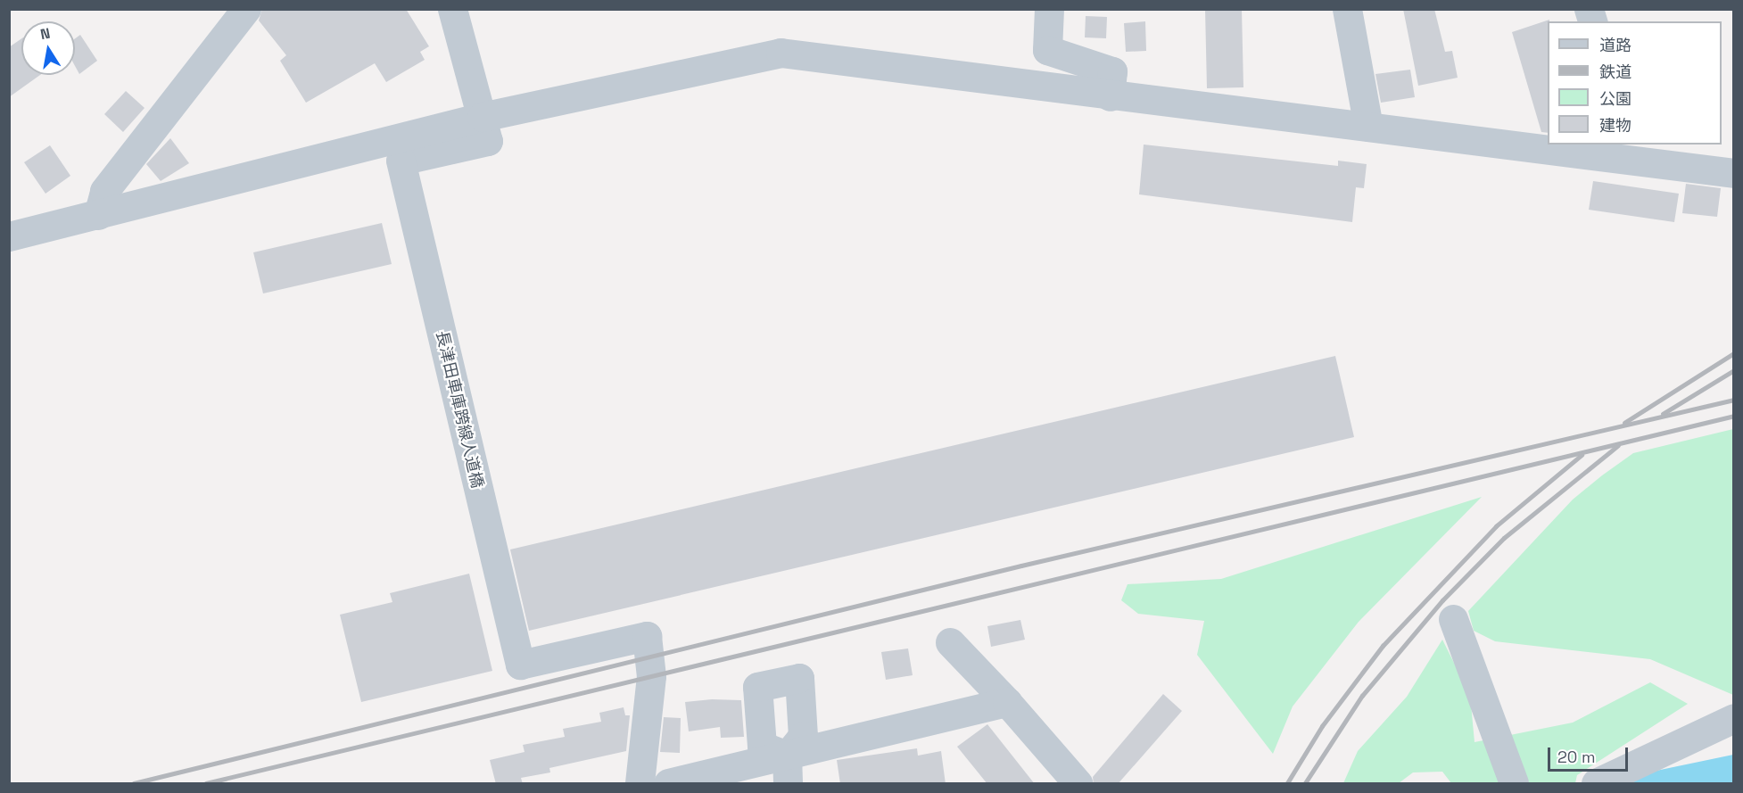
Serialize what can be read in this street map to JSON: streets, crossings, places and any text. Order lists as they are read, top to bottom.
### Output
{
  "streets": {
    "street": ["長津田車庫跨線人道橋"]
  },
  "legend": [
    "道路",
    "鉄道",
    "公園",
    "建物"
  ],
  "scale_bar": "20 m",
  "north": "top"
}
